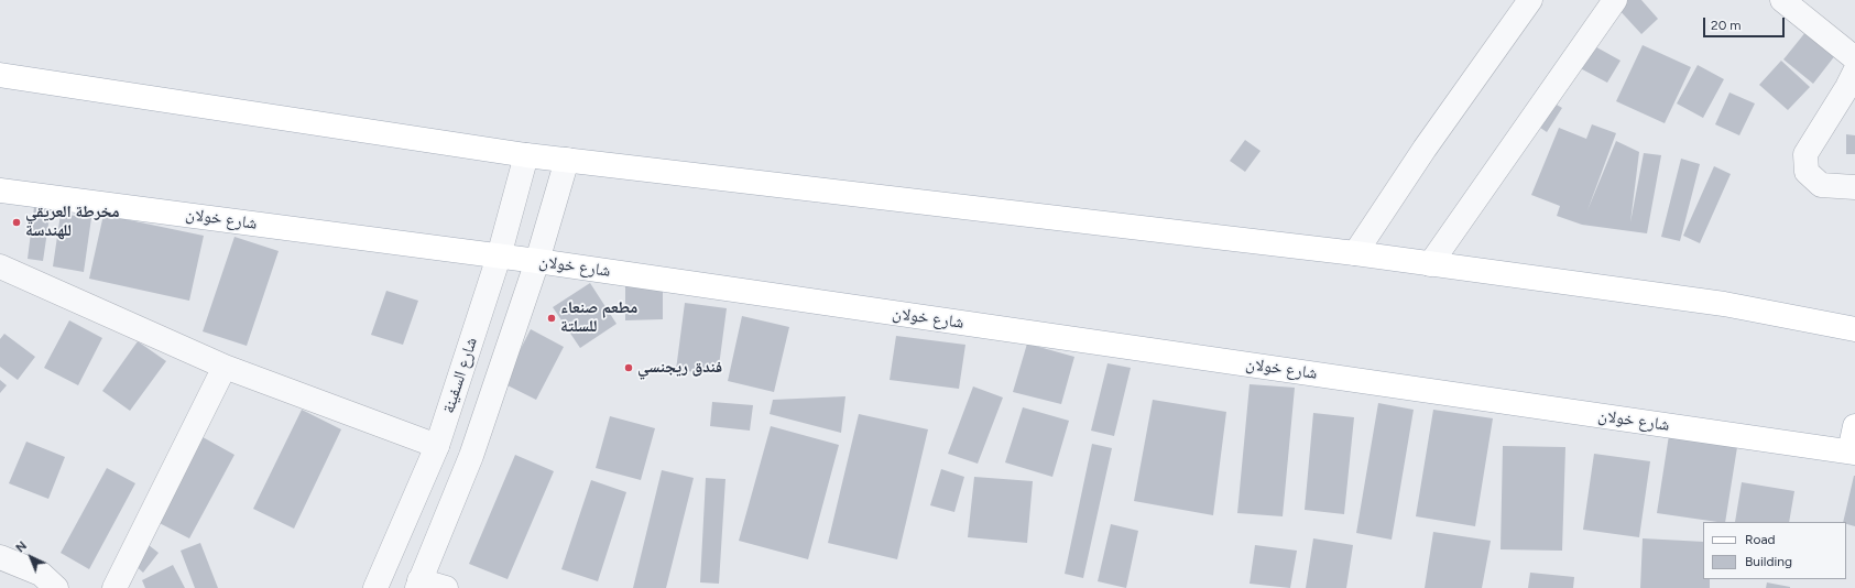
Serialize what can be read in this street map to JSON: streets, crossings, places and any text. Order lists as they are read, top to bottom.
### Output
{
  "streets": {
    "main road": ["شارع خولان"],
    "street": ["شارع السفينة"]
  },
  "crossings": [
    ["شارع خولان", "شارع السفينة"]
  ],
  "places": ["مخرطة العريقي للهندسة", "مطعم صنعاء للسلتة", "فندق ريجنسي"],
  "legend": ["Road", "Building"],
  "scale_bar": "20 m",
  "north": "top left"
}
